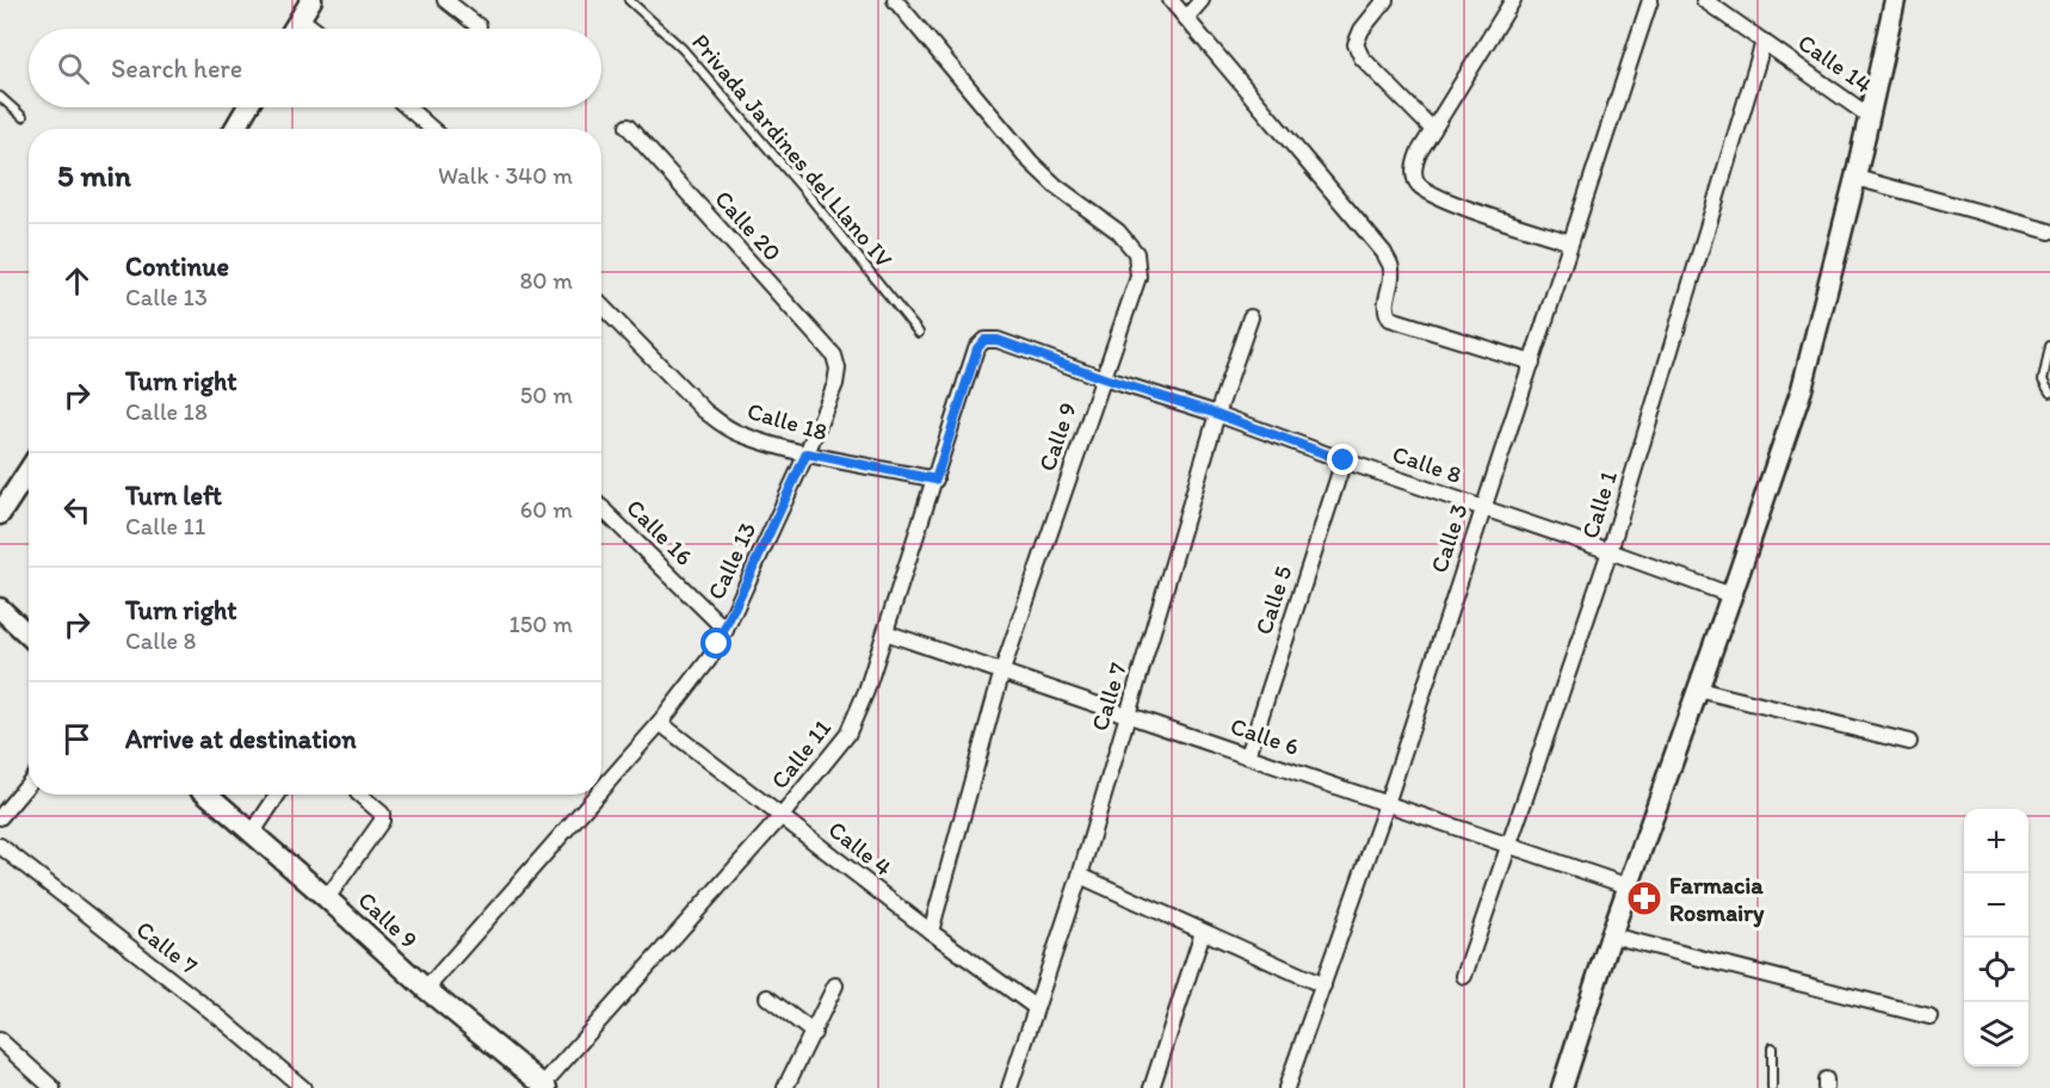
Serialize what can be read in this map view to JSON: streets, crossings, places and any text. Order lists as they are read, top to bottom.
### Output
{
  "streets": {
    "main road": ["Calle 9"],
    "street": [
      "Calle 14",
      "Calle 20",
      "Calle 18",
      "Calle 8",
      "Calle 1",
      "Calle 16",
      "Calle 3",
      "Calle 13",
      "Calle 5",
      "Calle 7",
      "Calle 6",
      "Calle 11",
      "Calle 4"
    ],
    "lane": ["Privada Jardines del Llano IV"]
  },
  "crossings": [
    ["Calle 14", "Calle 1"],
    ["Calle 20", "Calle 13"],
    ["Calle 18", "Calle 13"],
    ["Calle 18", "Calle 11"],
    ["Calle 9", "Calle 8"],
    ["Calle 9", "Calle 13"],
    ["Calle 9", "Calle 6"],
    ["Calle 9", "Calle 11"],
    ["Calle 9", "Calle 4"],
    ["Calle 8", "Calle 1"],
    ["Calle 8", "Calle 3"],
    ["Calle 8", "Calle 5"],
    ["Calle 8", "Calle 7"],
    ["Calle 8", "Calle 11"],
    ["Calle 1", "Calle 6"],
    ["Calle 16", "Calle 13"],
    ["Calle 3", "Calle 6"],
    ["Calle 13", "Calle 4"],
    ["Calle 5", "Calle 6"],
    ["Calle 7", "Calle 6"],
    ["Calle 7", "Calle 4"],
    ["Calle 6", "Calle 11"],
    ["Calle 11", "Calle 4"]
  ],
  "places": {
    "pharmacy": ["Farmacia Rosmairy"]
  },
  "page": {
    "search": "Search here",
    "heading": ["5 min", "Walk · 340 m"],
    "list": [
      ["Continue", "Calle 13", "80 m"],
      ["Turn right", "Calle 18", "50 m"],
      ["Turn left", "Calle 11", "60 m"],
      ["Turn right", "Calle 8", "150 m"],
      "Arrive at destination"
    ],
    "map_buttons": ["+", "−"]
  }
}
